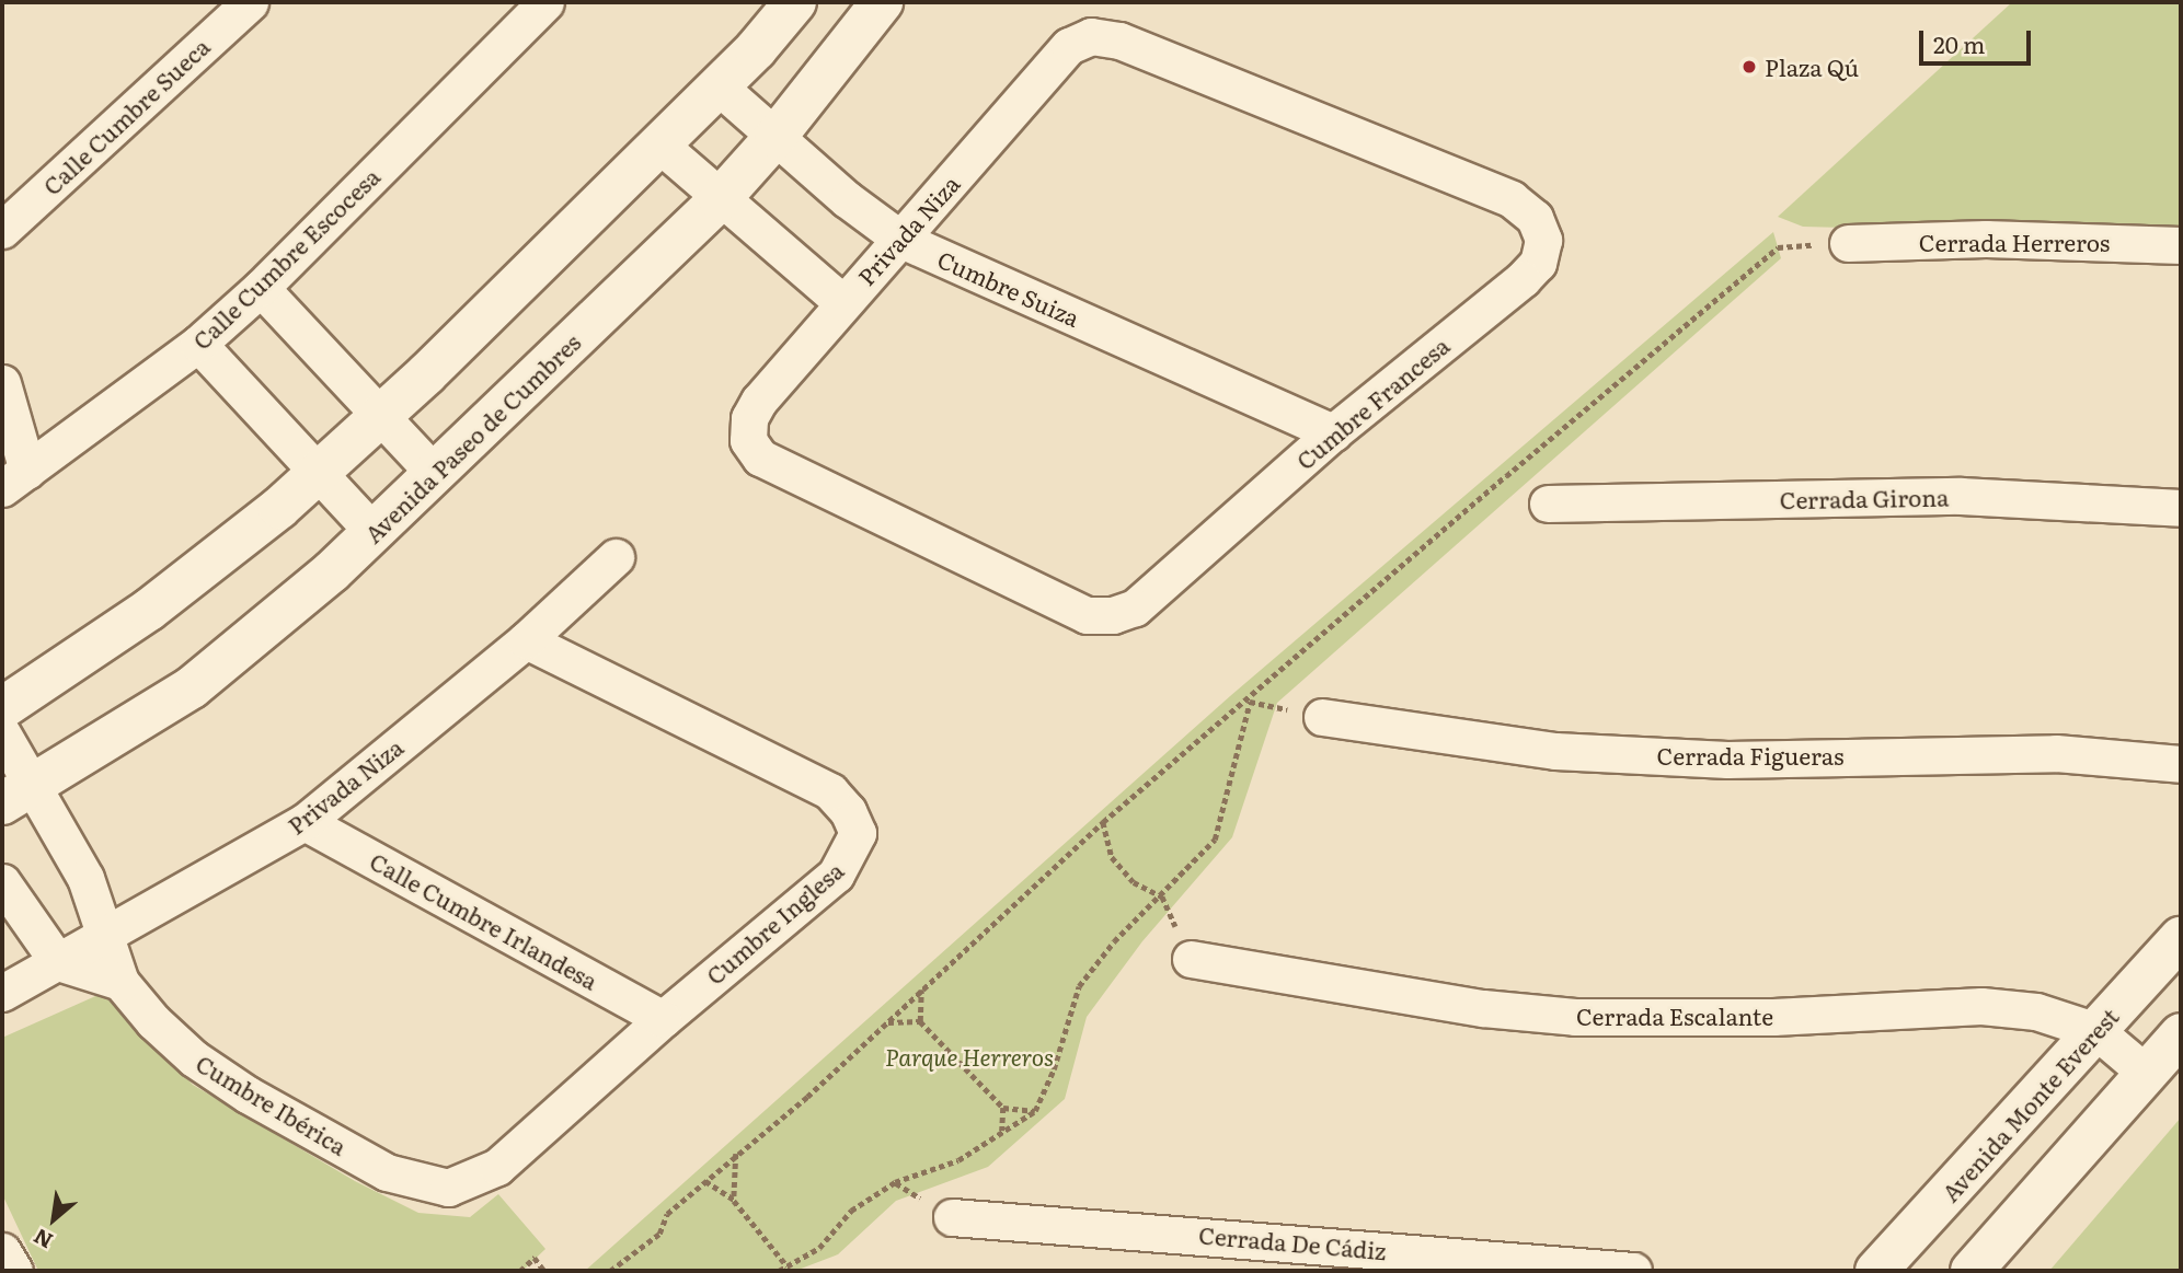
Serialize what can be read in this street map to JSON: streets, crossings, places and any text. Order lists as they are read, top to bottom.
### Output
{
  "streets": {
    "street": [
      "Calle Cumbre Sueca",
      "Privada Niza",
      "Cerrada Herreros",
      "Calle Cumbre Escocesa",
      "Cumbre Suiza",
      "Cumbre Francesa",
      "Avenida Paseo de Cumbres",
      "Cerrada Girona",
      "Cerrada Figueras",
      "Calle Cumbre Irlandesa",
      "Cumbre Inglesa",
      "Cerrada Escalante",
      "Cumbre Ibérica",
      "Avenida Monte Everest",
      "Cerrada De Cádiz"
    ]
  },
  "crossings": [
    ["Privada Niza", "Cumbre Suiza"],
    ["Privada Niza", "Cumbre Francesa"],
    ["Privada Niza", "Calle Cumbre Irlandesa"],
    ["Privada Niza", "Cumbre Inglesa"],
    ["Privada Niza", "Cumbre Ibérica"],
    ["Cumbre Suiza", "Cumbre Francesa"],
    ["Cumbre Suiza", "Avenida Paseo de Cumbres"],
    ["Calle Cumbre Irlandesa", "Cumbre Inglesa"],
    ["Cumbre Inglesa", "Cumbre Ibérica"],
    ["Cerrada Escalante", "Avenida Monte Everest"]
  ],
  "parks": ["Parque Herreros"],
  "places": ["Plaza Qú"],
  "scale_bar": "20 m",
  "north": "bottom left"
}
